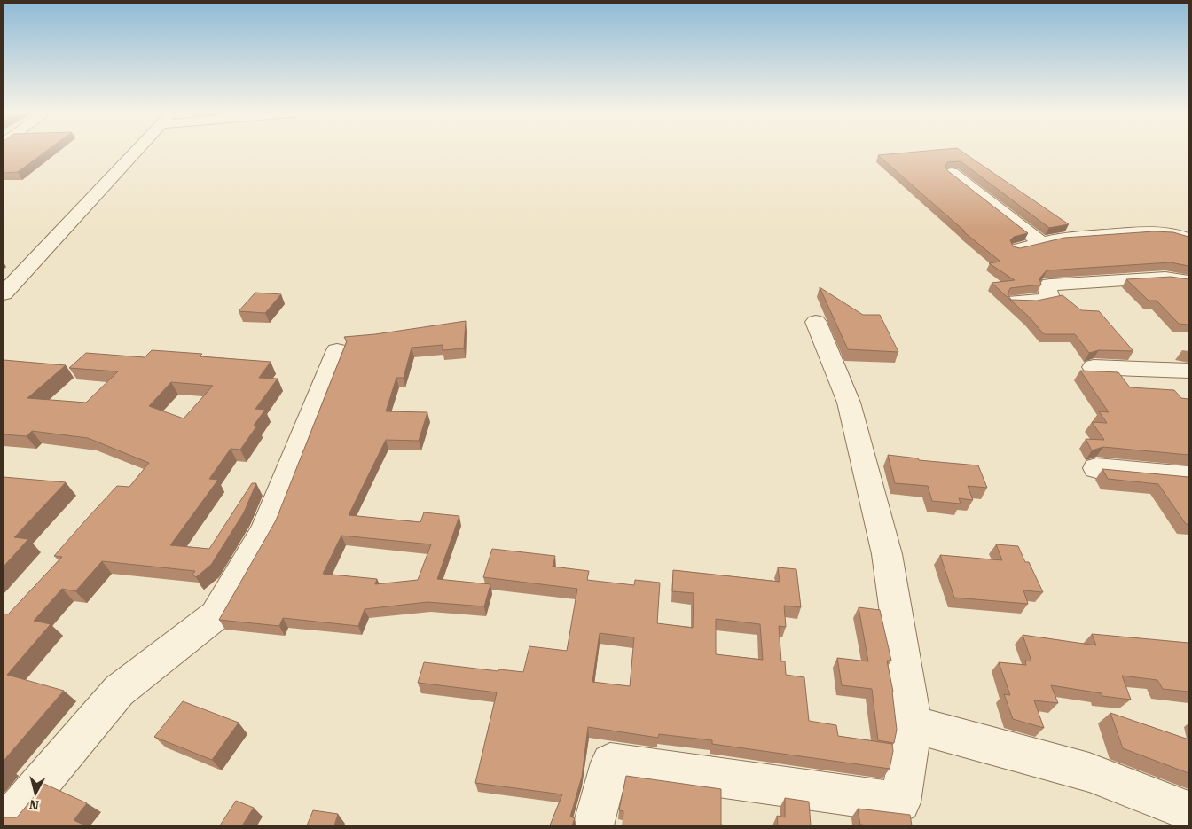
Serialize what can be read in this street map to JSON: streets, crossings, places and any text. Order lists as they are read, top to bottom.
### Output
{
  "north": "bottom"
}
